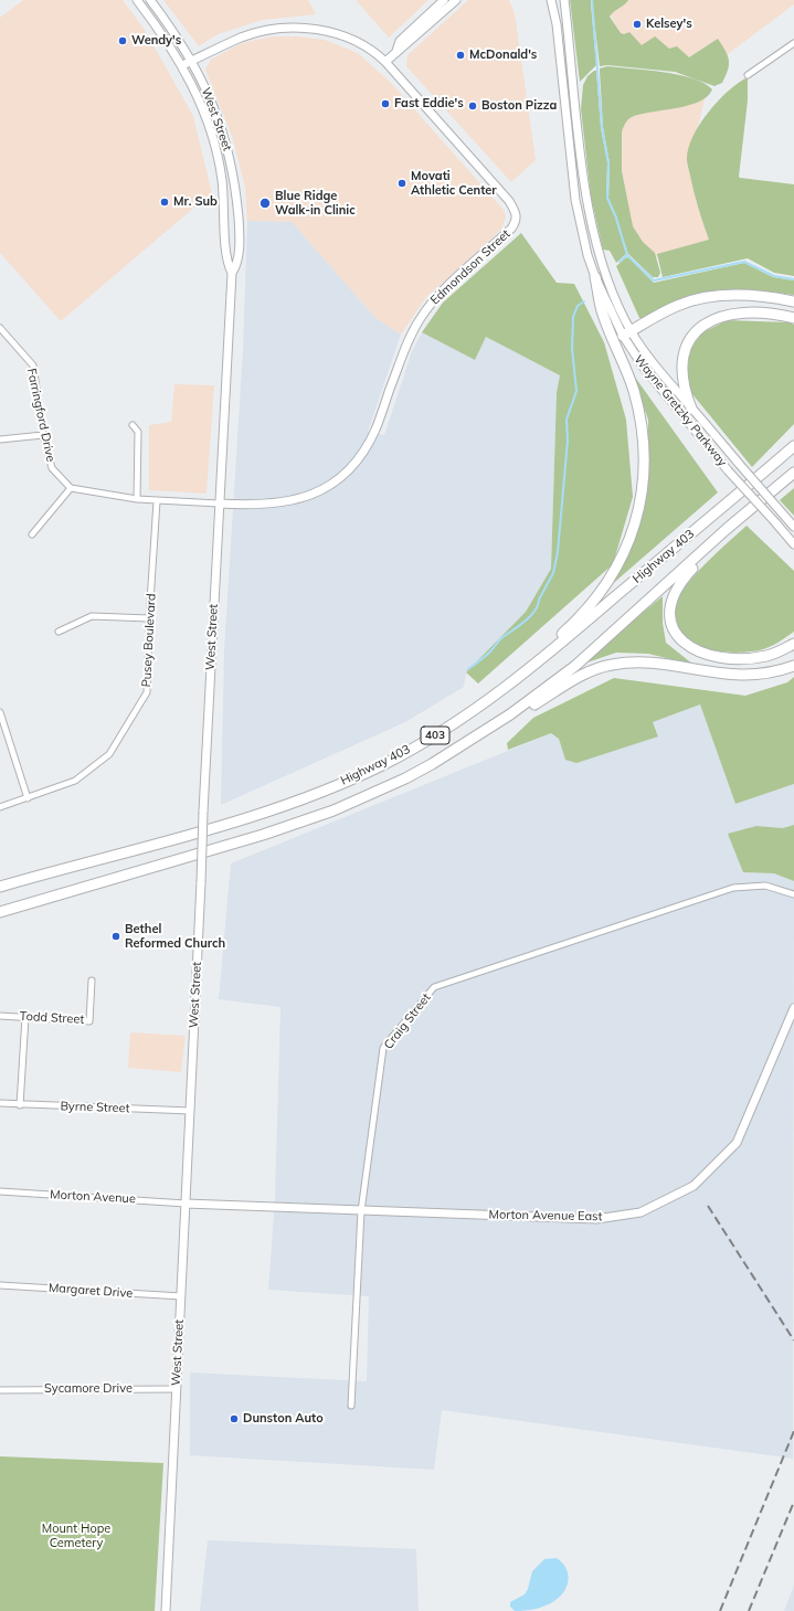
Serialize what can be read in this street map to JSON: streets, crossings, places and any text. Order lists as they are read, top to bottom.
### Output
{
  "streets": {
    "highway": ["Highway 403", "403"],
    "main road": [
      "West Street",
      "Edmondson Street",
      "Wayne Gretzky Parkway",
      "Morton Avenue East"
    ],
    "street": [
      "Farringford Drive",
      "Pusey Boulevard",
      "Todd Street",
      "Craig Street",
      "Byrne Street",
      "Morton Avenue",
      "Margaret Drive",
      "Sycamore Drive"
    ]
  },
  "crossings": [
    ["West Street", "Edmondson Street"],
    ["West Street", "Byrne Street"],
    ["West Street", "Morton Avenue"],
    ["West Street", "Morton Avenue East"],
    ["West Street", "Margaret Drive"],
    ["West Street", "Sycamore Drive"],
    ["Craig Street", "Morton Avenue East"],
    ["Morton Avenue", "Morton Avenue East"]
  ],
  "parks": ["Mount Hope Cemetery"],
  "places": [
    "Kelsey's",
    "Wendy's",
    "McDonald's",
    "Fast Eddie's",
    "Boston Pizza",
    "Movati Athletic Center",
    "Mr. Sub",
    "Blue Ridge Walk-in Clinic",
    "Bethel Reformed Church",
    "Dunston Auto"
  ]
}
